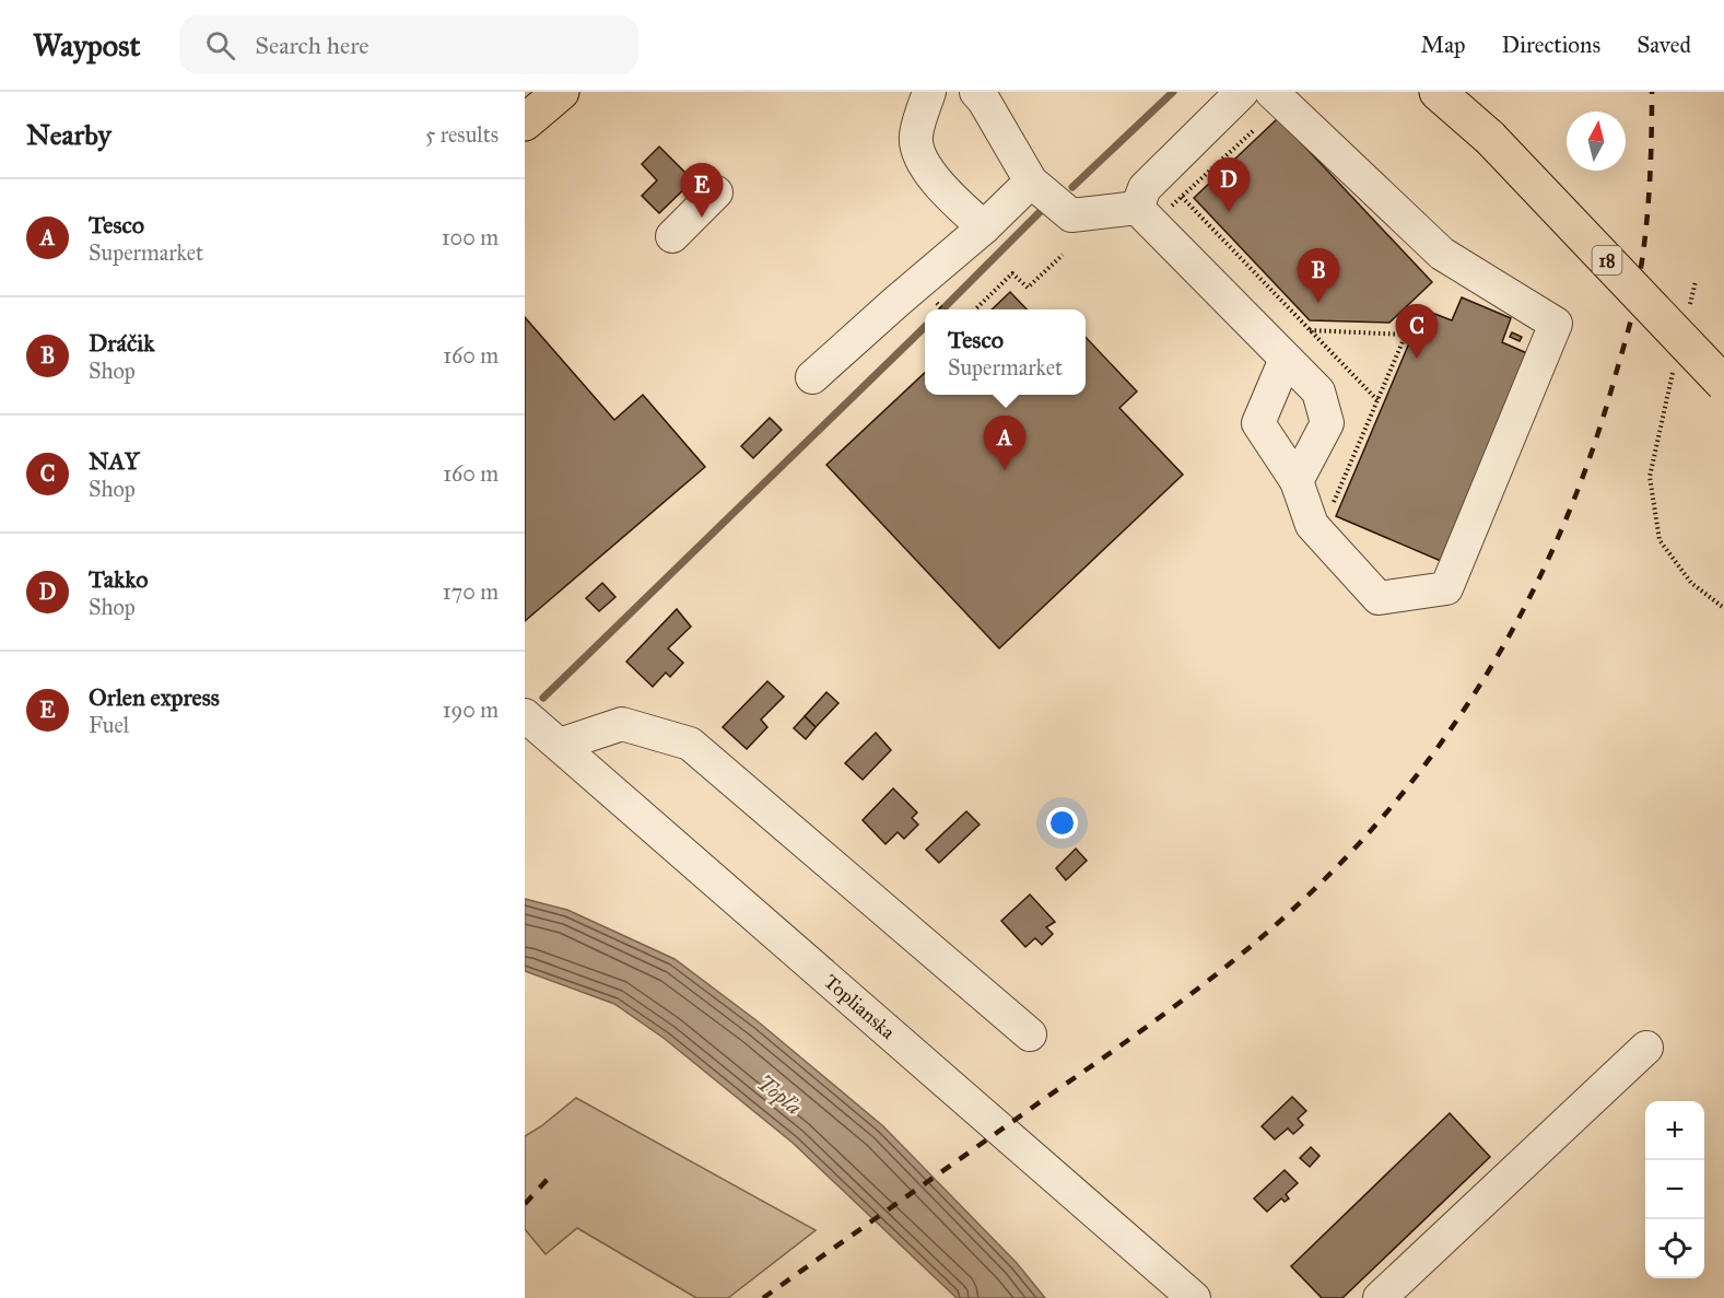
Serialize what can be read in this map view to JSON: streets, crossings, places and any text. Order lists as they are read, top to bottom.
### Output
{
  "streets": {
    "main road": ["18"],
    "street": ["Toplianska"]
  },
  "water": ["Topľa"],
  "north": "top",
  "page": {
    "header": "Waypost",
    "search": "Search here",
    "nav": ["Map", "Directions", "Saved"],
    "heading": ["Nearby", "5 results"],
    "pins": [
      "D",
      "E",
      "B",
      "C",
      "A"
    ],
    "list": [
      {
        "mark": "A",
        "name": "Tesco",
        "note": "Supermarket",
        "value": "100 m"
      },
      {
        "mark": "B",
        "name": "Dráčik",
        "note": "Shop",
        "value": "160 m"
      },
      {
        "mark": "C",
        "name": "NAY",
        "note": "Shop",
        "value": "160 m"
      },
      {
        "mark": "D",
        "name": "Takko",
        "note": "Shop",
        "value": "170 m"
      },
      {
        "mark": "E",
        "name": "Orlen express",
        "note": "Fuel",
        "value": "190 m"
      }
    ],
    "popup": ["Tesco", "Supermarket"],
    "map_buttons": ["+", "−"]
  }
}
